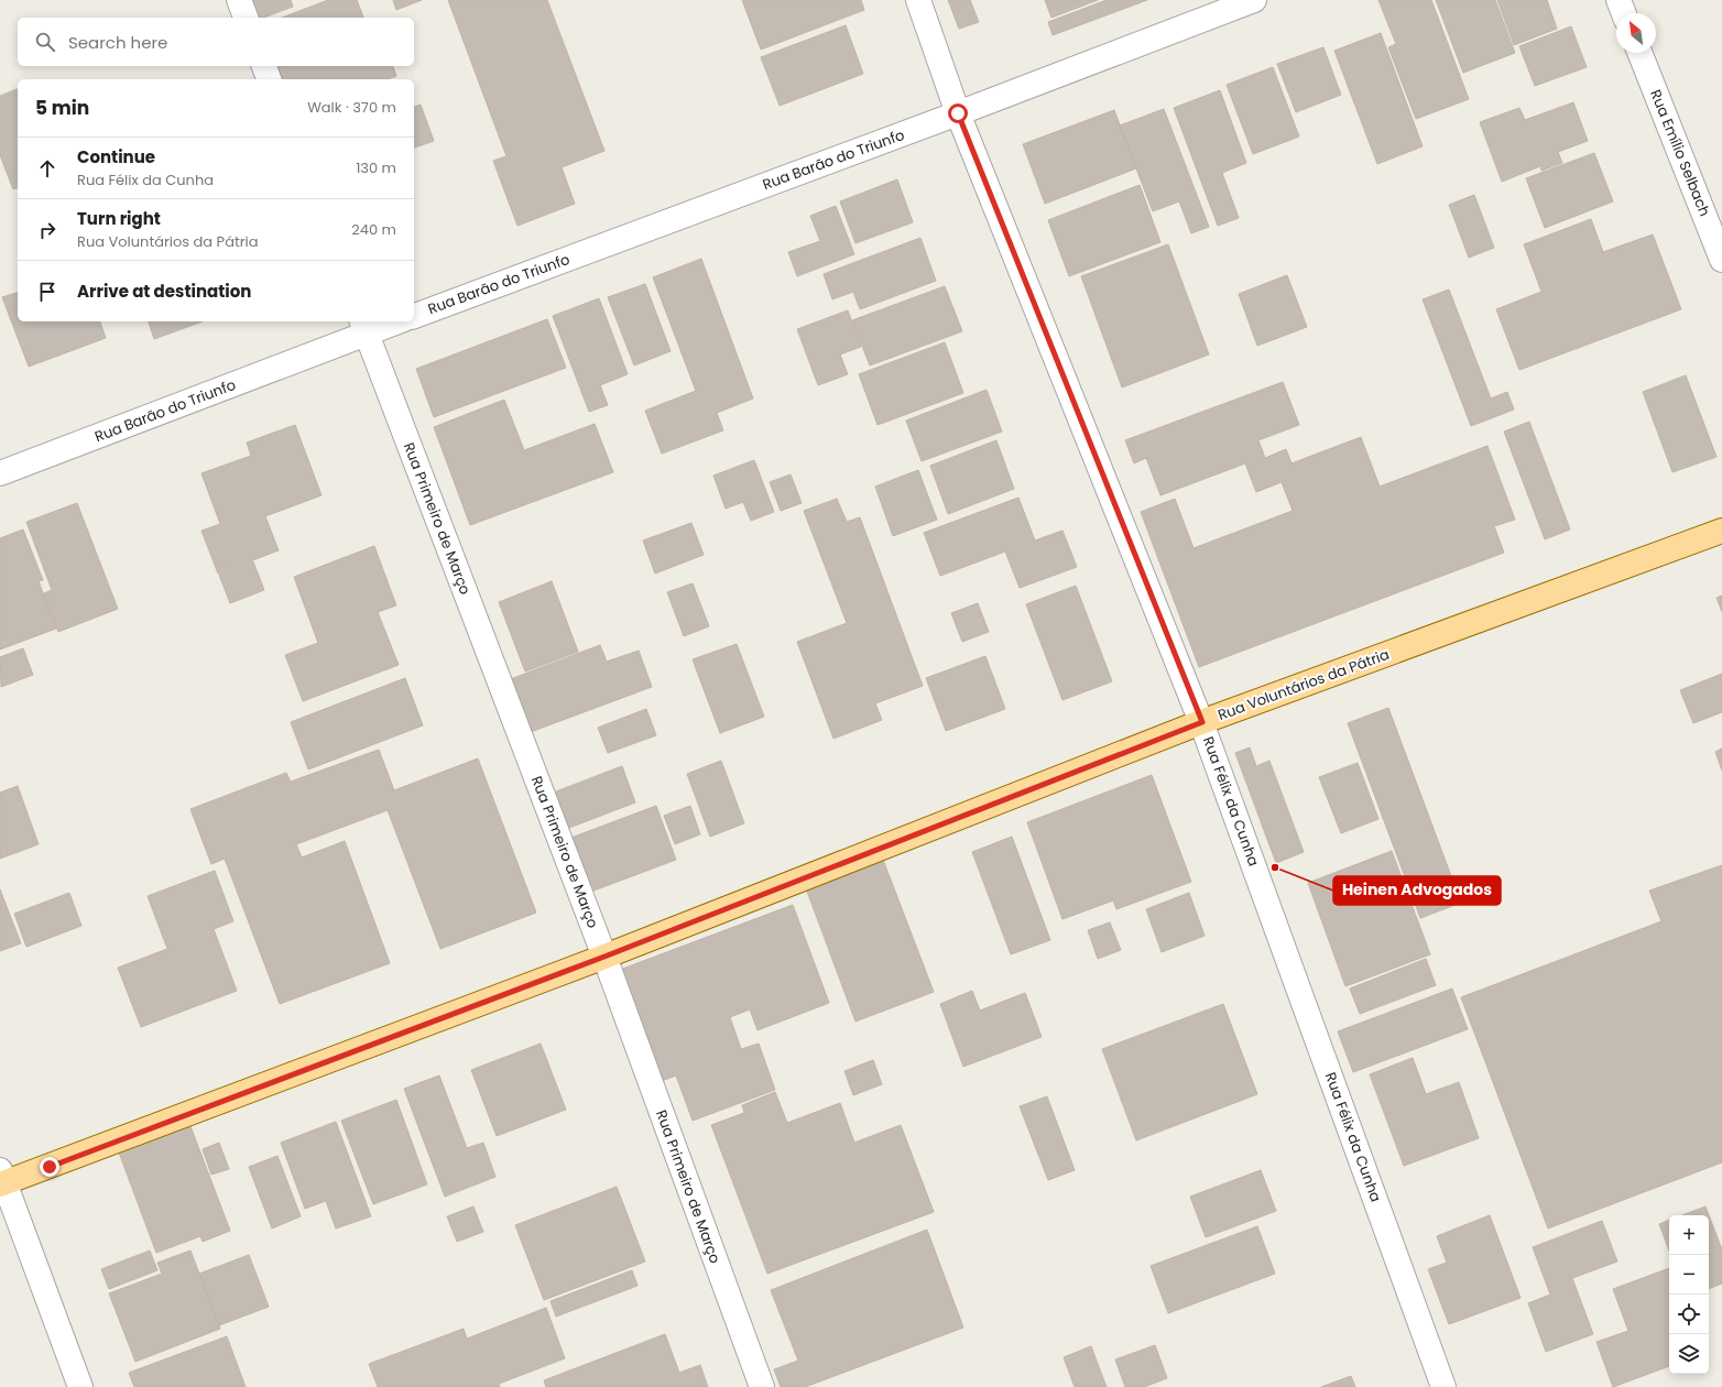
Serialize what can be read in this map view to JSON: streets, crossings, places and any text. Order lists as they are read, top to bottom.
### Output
{
  "streets": {
    "main road": ["Rua Voluntários da Pátria"],
    "street": [
      "Rua Emílio Selbach",
      "Rua Barão do Triunfo",
      "Rua Primeiro de Março",
      "Rua Félix da Cunha"
    ]
  },
  "crossings": [
    ["Rua Barão do Triunfo", "Rua Primeiro de Março"],
    ["Rua Barão do Triunfo", "Rua Félix da Cunha"],
    ["Rua Primeiro de Março", "Rua Voluntários da Pátria"],
    ["Rua Voluntários da Pátria", "Rua Félix da Cunha"]
  ],
  "places": ["Heinen Advogados"],
  "north": "top left",
  "page": {
    "search": "Search here",
    "heading": ["5 min", "Walk · 370 m"],
    "list": [
      ["Continue", "Rua Félix da Cunha", "130 m"],
      ["Turn right", "Rua Voluntários da Pátria", "240 m"],
      "Arrive at destination"
    ],
    "map_buttons": ["+", "−"]
  }
}
